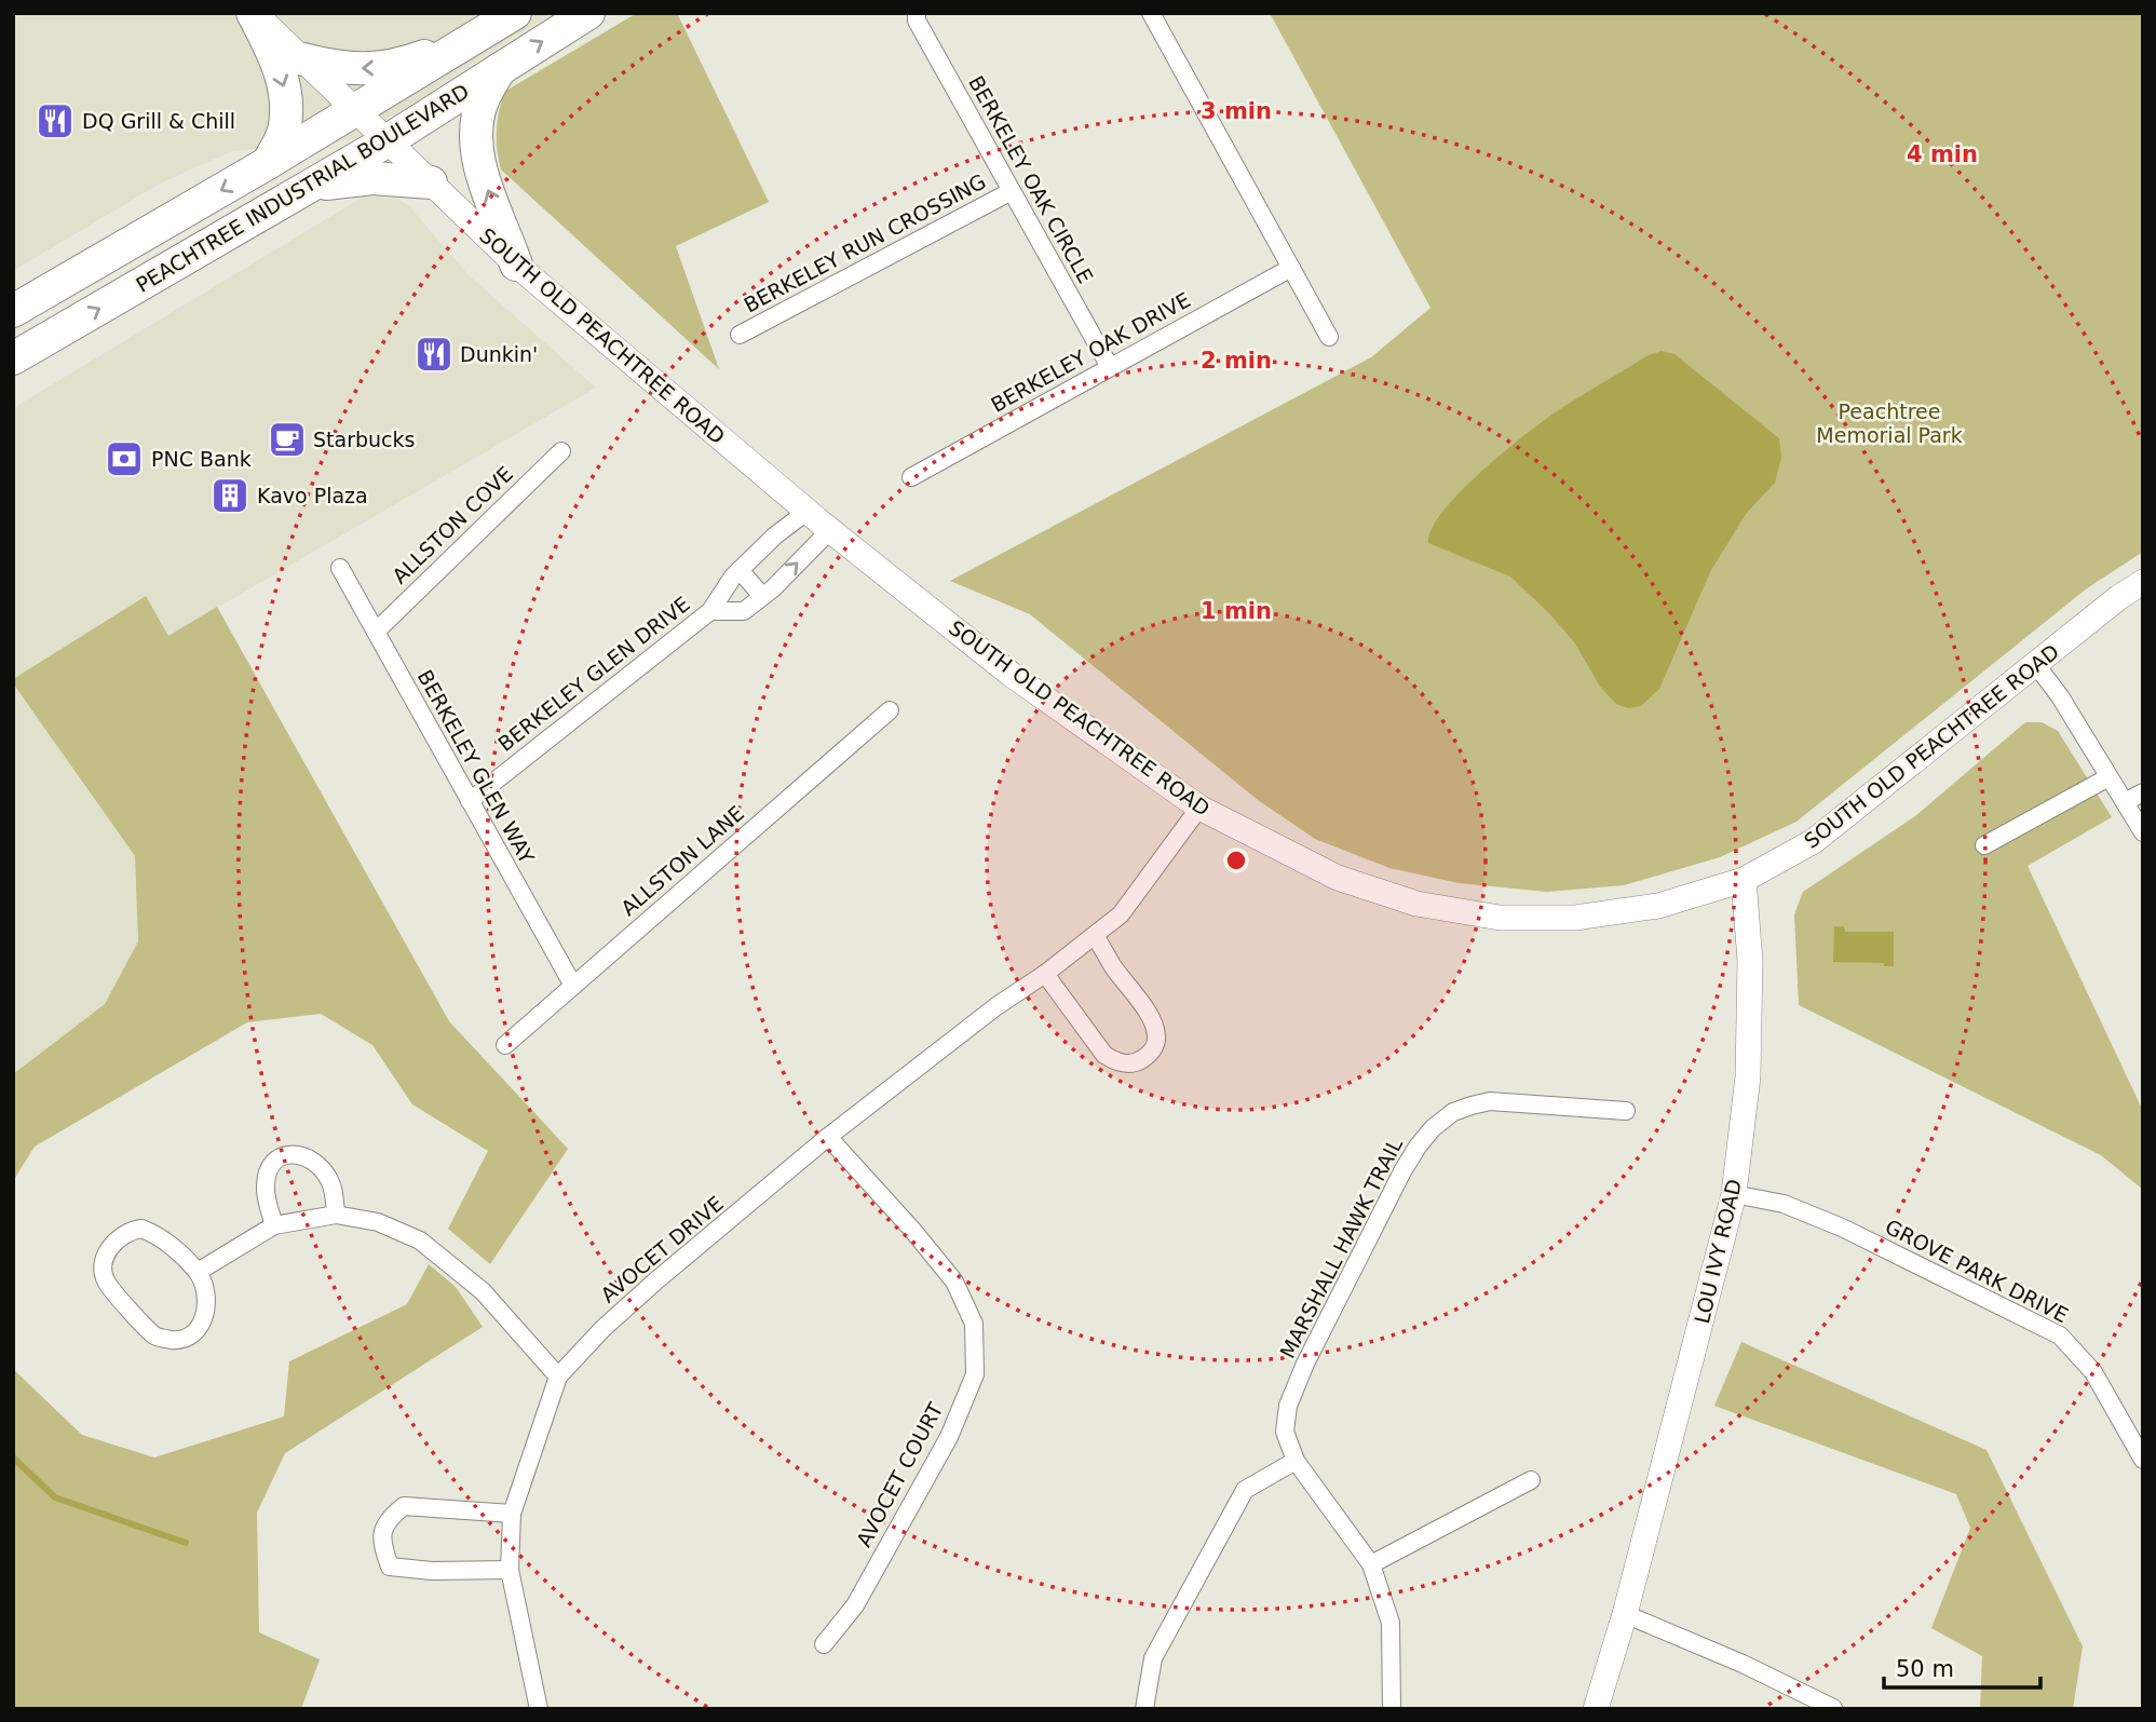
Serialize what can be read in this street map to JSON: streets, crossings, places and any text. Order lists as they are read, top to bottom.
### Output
{
  "streets": {
    "highway": ["PEACHTREE INDUSTRIAL BOULEVARD"],
    "street": [
      "BERKELEY OAK CIRCLE",
      "BERKELEY RUN CROSSING",
      "SOUTH OLD PEACHTREE ROAD",
      "BERKELEY OAK DRIVE",
      "ALLSTON COVE",
      "BERKELEY GLEN DRIVE",
      "BERKELEY GLEN WAY",
      "ALLSTON LANE",
      "MARSHALL HAWK TRAIL",
      "AVOCET DRIVE",
      "LOU IVY ROAD",
      "GROVE PARK DRIVE",
      "AVOCET COURT"
    ]
  },
  "crossings": [
    ["BERKELEY OAK CIRCLE", "BERKELEY RUN CROSSING"],
    ["BERKELEY OAK CIRCLE", "BERKELEY OAK DRIVE"],
    ["PEACHTREE INDUSTRIAL BOULEVARD", "SOUTH OLD PEACHTREE ROAD"],
    ["SOUTH OLD PEACHTREE ROAD", "BERKELEY GLEN DRIVE"],
    ["SOUTH OLD PEACHTREE ROAD", "AVOCET DRIVE"],
    ["SOUTH OLD PEACHTREE ROAD", "LOU IVY ROAD"],
    ["ALLSTON COVE", "BERKELEY GLEN WAY"],
    ["BERKELEY GLEN DRIVE", "BERKELEY GLEN WAY"],
    ["BERKELEY GLEN WAY", "ALLSTON LANE"],
    ["AVOCET DRIVE", "AVOCET COURT"],
    ["LOU IVY ROAD", "GROVE PARK DRIVE"]
  ],
  "parks": ["Peachtree Memorial Park"],
  "places": {
    "restaurant": ["DQ Grill & Chill", "Dunkin'"],
    "cafe": ["Starbucks"],
    "bank": ["PNC Bank"],
    "building": ["Kavo Plaza"]
  },
  "scale_bar": "50 m",
  "rings": [
    "3 min",
    "4 min",
    "2 min",
    "1 min"
  ]
}
